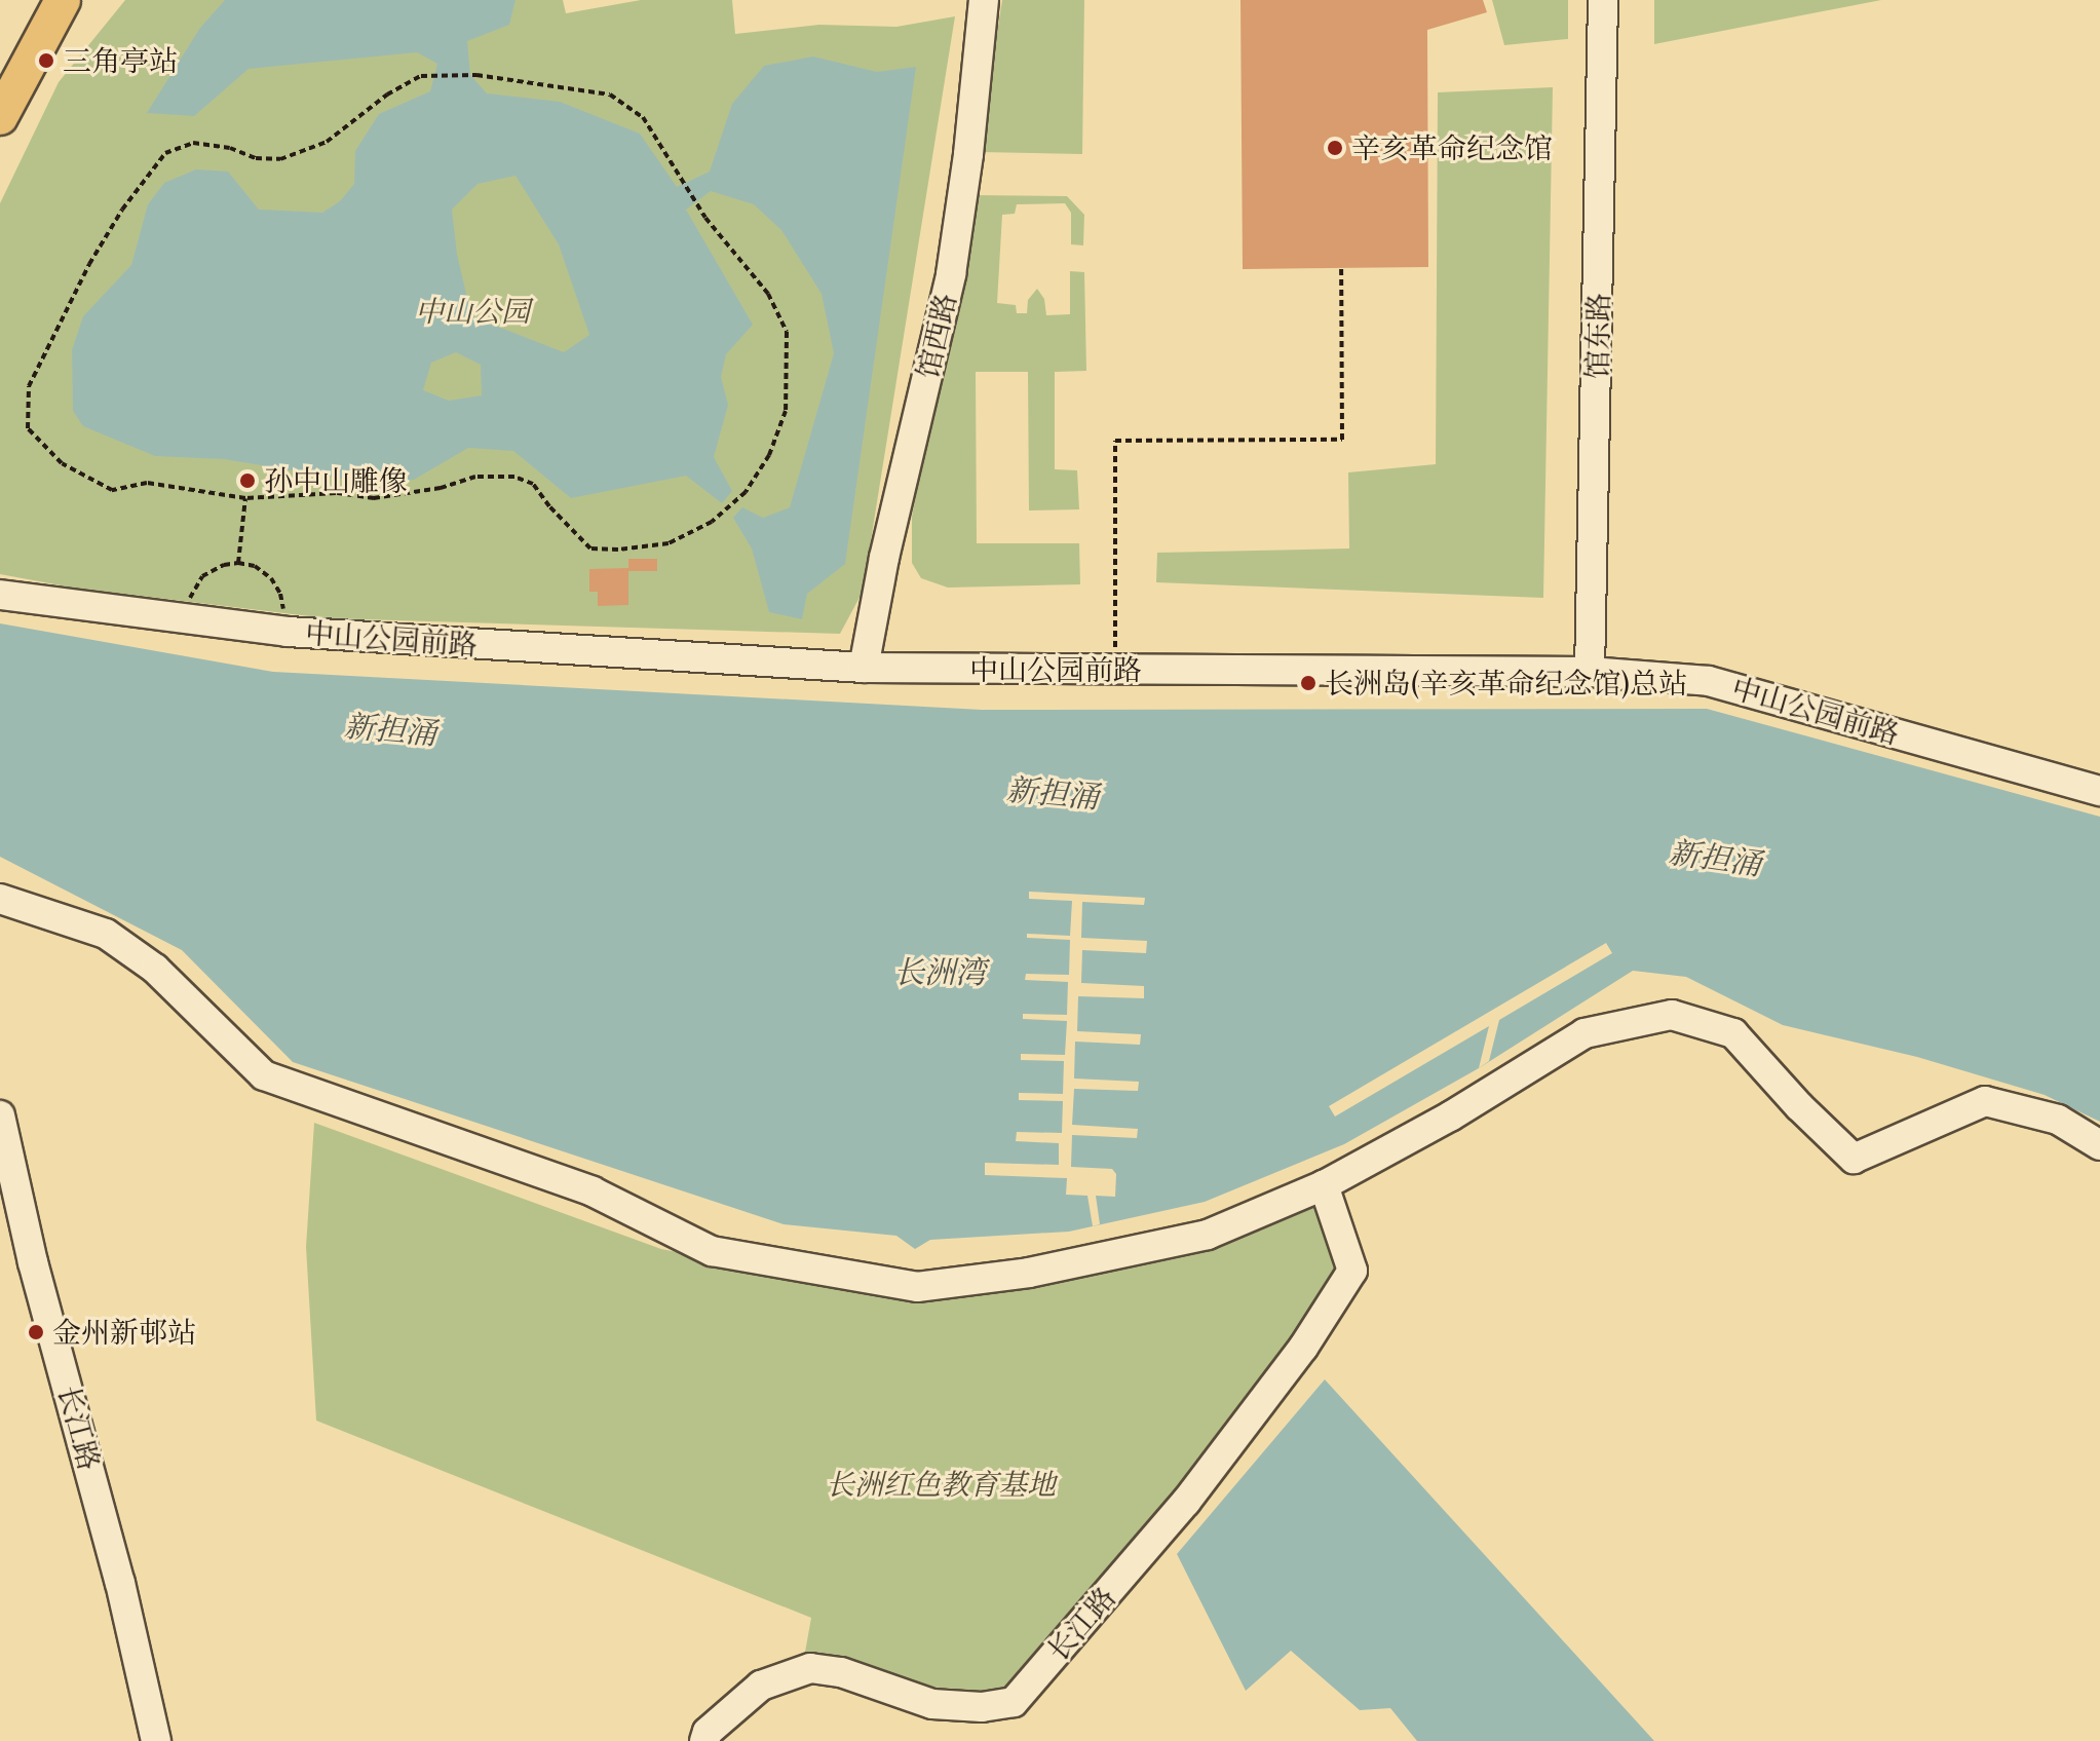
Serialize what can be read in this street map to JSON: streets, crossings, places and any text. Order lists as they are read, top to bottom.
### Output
{
  "streets": {
    "street": [
      "馆西路",
      "馆东路",
      "中山公园前路",
      "长江路"
    ]
  },
  "crossings": [
    ["馆西路", "中山公园前路"],
    ["馆东路", "中山公园前路"]
  ],
  "water": ["新担涌", "长洲湾"],
  "parks": ["中山公园", "长洲红色教育基地"],
  "places": [
    "三角亭站",
    "辛亥革命纪念馆",
    "孙中山雕像",
    "长洲岛(辛亥革命纪念馆)总站",
    "金州新邨站"
  ]
}
